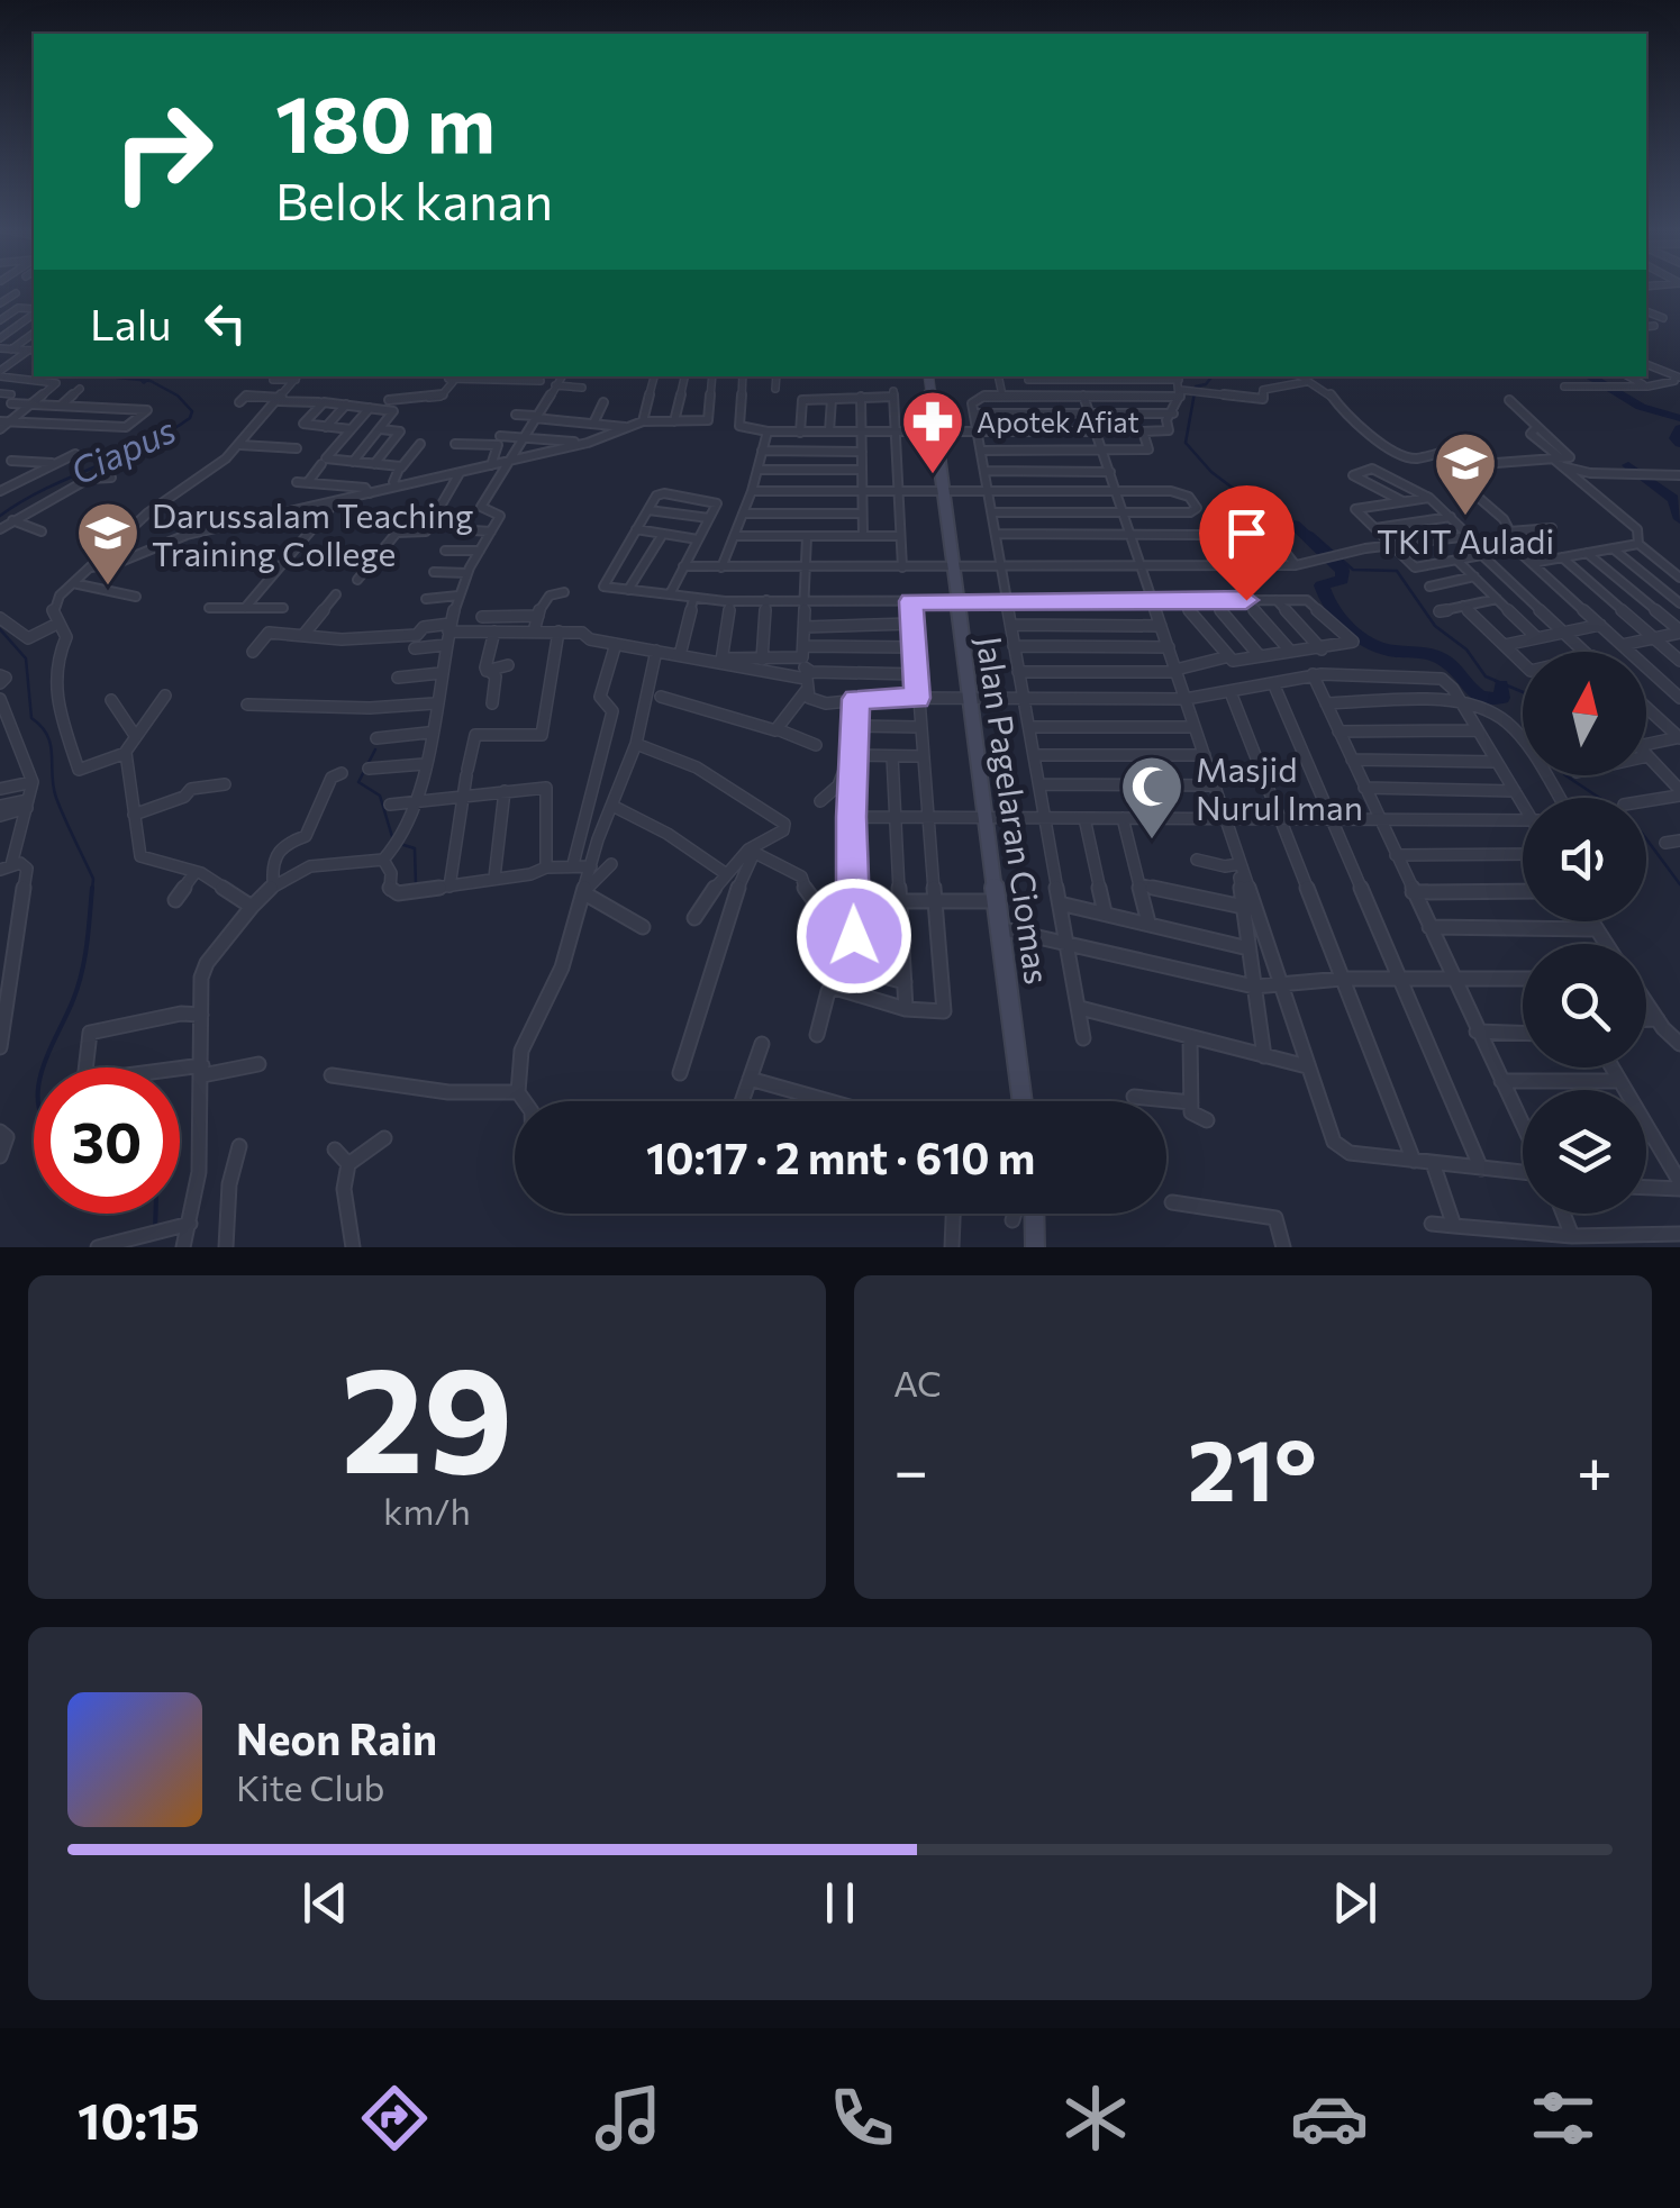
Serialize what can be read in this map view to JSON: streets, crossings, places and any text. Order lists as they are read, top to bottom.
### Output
{
  "streets": {
    "main road": ["Jalan Pagelaran Ciomas"]
  },
  "water": ["Ciapus"],
  "places": {
    "pharmacy": ["Apotek Afiat"],
    "school or university": ["TKIT Auladi", "Darussalam Teaching Training College"],
    "mosque": ["Masjid Nurul Iman"]
  },
  "north": "top",
  "page": {
    "turn": ["180 m", "Belok kanan"],
    "then": "Lalu",
    "limit": "30",
    "trip": "10:17 · 2 mnt · 610 m",
    "tile": [
      ["29", "km/h"],
      "AC"
    ],
    "heat": ["−", "21°", "+"],
    "song": ["Neon Rain", "Kite Club"],
    "tabs": "10:15"
  }
}
